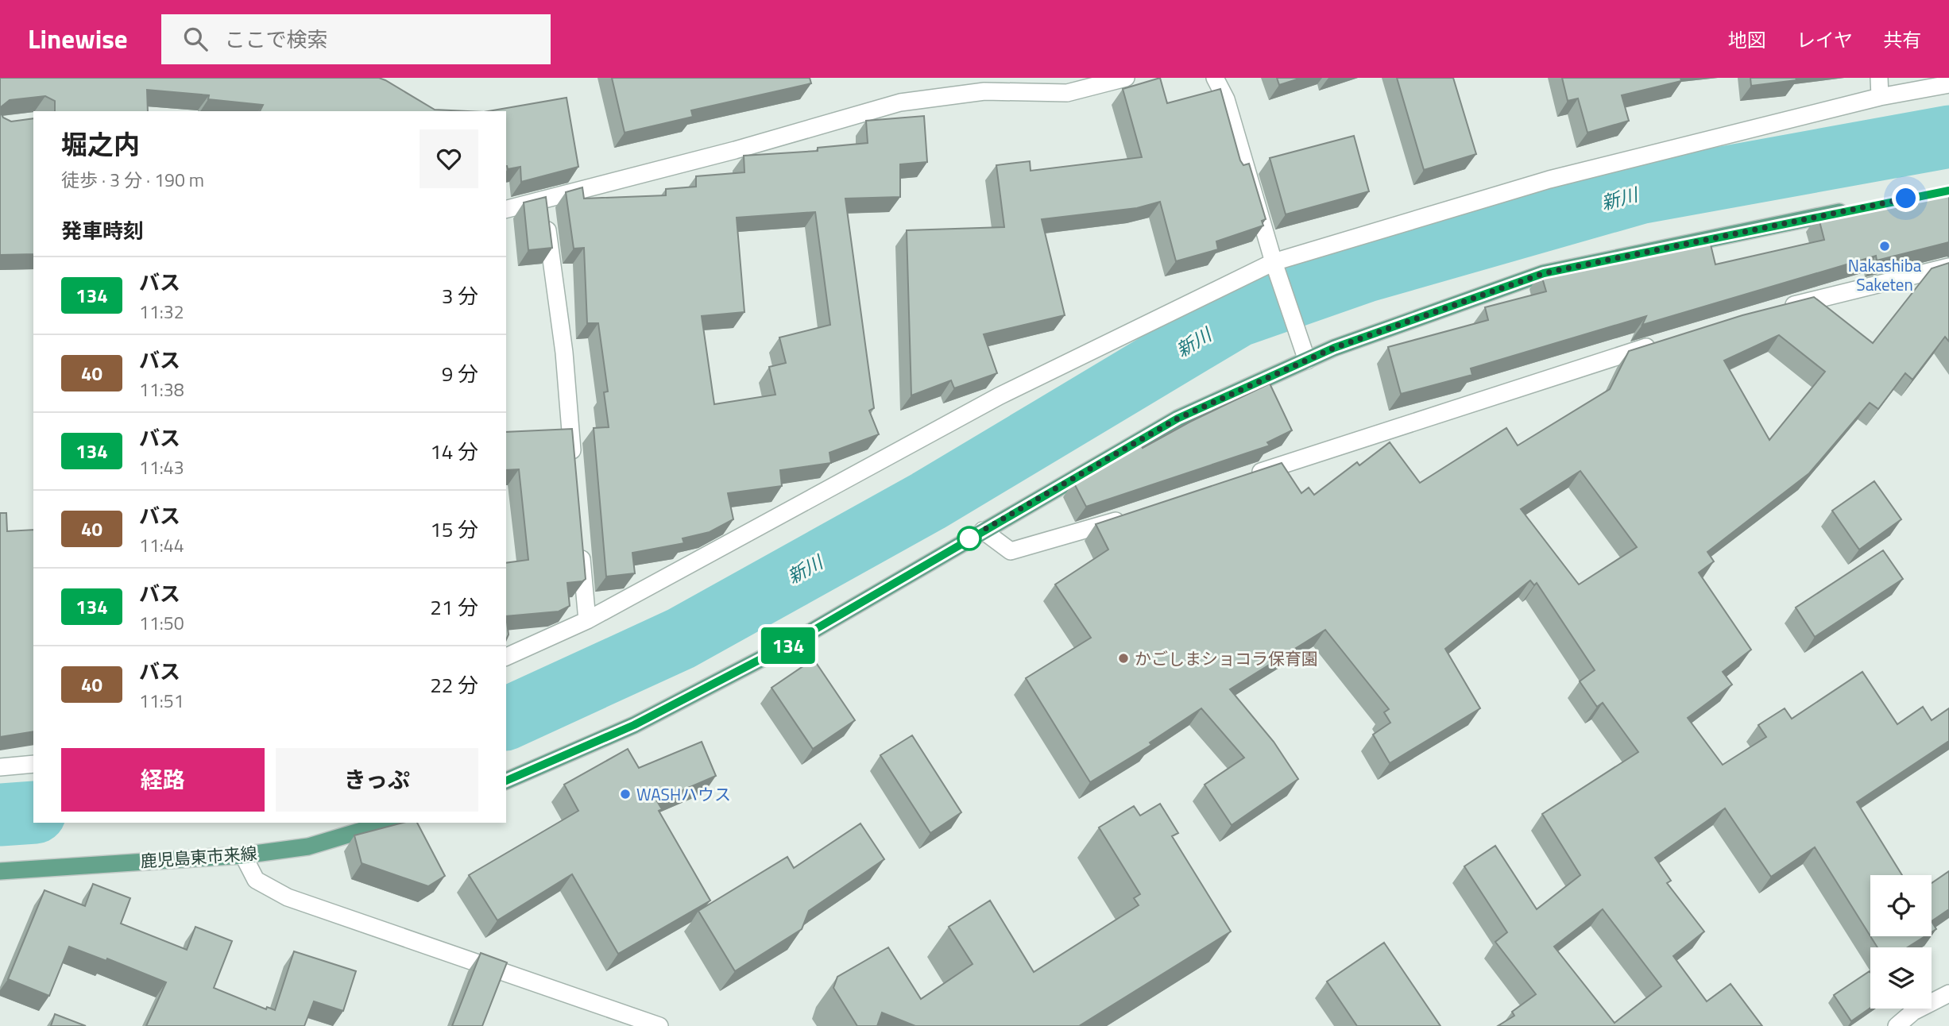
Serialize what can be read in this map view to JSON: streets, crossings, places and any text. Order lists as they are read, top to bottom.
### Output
{
  "streets": {
    "main road": ["鹿児島東市来線"]
  },
  "water": ["新川"],
  "places": ["Nakashiba Saketen", "かごしまショコラ保育園", "WASHハウス"],
  "lines": ["bus line 134"],
  "page": {
    "header": "Linewise",
    "search": "ここで検索",
    "nav": ["地図", "レイヤ", "共有"],
    "on_map": "134",
    "heading": [
      ["堀之内", "徒歩 · 3 分 · 190 m"],
      "発車時刻"
    ],
    "list": [
      {
        "mark": "134",
        "name": "バス",
        "note": "11:32",
        "value": "3 分"
      },
      {
        "mark": "40",
        "name": "バス",
        "note": "11:38",
        "value": "9 分"
      },
      {
        "mark": "134",
        "name": "バス",
        "note": "11:43",
        "value": "14 分"
      },
      {
        "mark": "40",
        "name": "バス",
        "note": "11:44",
        "value": "15 分"
      },
      {
        "mark": "134",
        "name": "バス",
        "note": "11:50",
        "value": "21 分"
      },
      {
        "mark": "40",
        "name": "バス",
        "note": "11:51",
        "value": "22 分"
      }
    ],
    "buttons": ["経路", "きっぷ"]
  }
}
